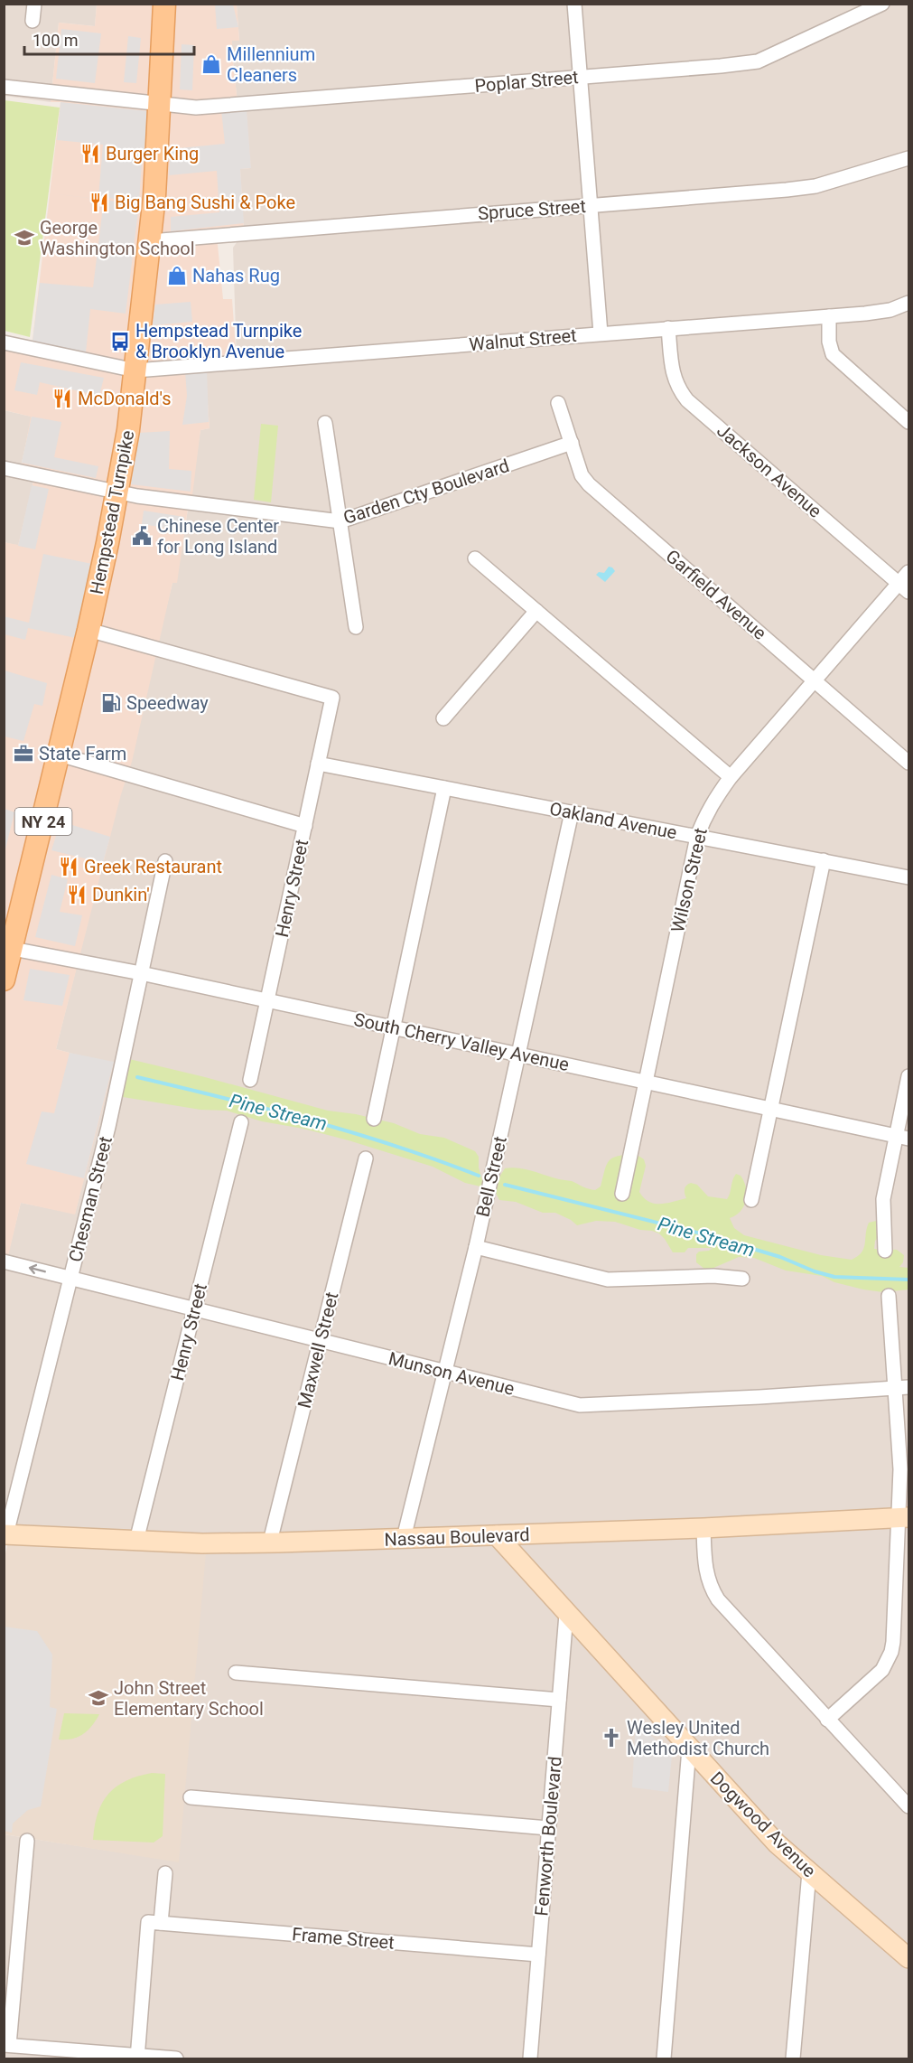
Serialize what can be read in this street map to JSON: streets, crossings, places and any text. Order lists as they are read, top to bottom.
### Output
{
  "streets": {
    "main road": [
      "Hempstead Turnpike",
      "NY 24",
      "Nassau Boulevard",
      "Dogwood Avenue"
    ],
    "street": [
      "Poplar Street",
      "Spruce Street",
      "Walnut Street",
      "Jackson Avenue",
      "Garden Cty Boulevard",
      "Garfield Avenue",
      "Oakland Avenue",
      "Wilson Street",
      "Henry Street",
      "South Cherry Valley Avenue",
      "Bell Street",
      "Chesman Street",
      "Maxwell Street",
      "Munson Avenue",
      "Fenworth Boulevard",
      "Frame Street"
    ]
  },
  "crossings": [
    ["Poplar Street", "Hempstead Turnpike"],
    ["Spruce Street", "Hempstead Turnpike"],
    ["Walnut Street", "Jackson Avenue"],
    ["Walnut Street", "Hempstead Turnpike"],
    ["Jackson Avenue", "Wilson Street"],
    ["Garden Cty Boulevard", "Hempstead Turnpike"],
    ["Garden Cty Boulevard", "Garfield Avenue"],
    ["Hempstead Turnpike", "Henry Street"],
    ["Hempstead Turnpike", "South Cherry Valley Avenue"],
    ["Garfield Avenue", "Wilson Street"],
    ["Oakland Avenue", "Wilson Street"],
    ["Oakland Avenue", "Henry Street"],
    ["Oakland Avenue", "Bell Street"],
    ["Wilson Street", "South Cherry Valley Avenue"],
    ["Henry Street", "South Cherry Valley Avenue"],
    ["Henry Street", "Munson Avenue"],
    ["Henry Street", "Nassau Boulevard"],
    ["South Cherry Valley Avenue", "Bell Street"],
    ["South Cherry Valley Avenue", "Chesman Street"],
    ["Bell Street", "Munson Avenue"],
    ["Bell Street", "Nassau Boulevard"],
    ["Chesman Street", "Munson Avenue"],
    ["Chesman Street", "Nassau Boulevard"],
    ["Maxwell Street", "Munson Avenue"],
    ["Maxwell Street", "Nassau Boulevard"],
    ["Nassau Boulevard", "Dogwood Avenue"],
    ["Dogwood Avenue", "Fenworth Boulevard"],
    ["Fenworth Boulevard", "Frame Street"]
  ],
  "water": ["Pine Stream"],
  "places": {
    "shop": ["Millennium Cleaners", "Nahas Rug"],
    "restaurant": [
      "Burger King",
      "Big Bang Sushi & Poke",
      "McDonald's",
      "Greek Restaurant",
      "Dunkin'"
    ],
    "school or university": ["George Washington School", "John Street Elementary School"],
    "bus stop": ["Hempstead Turnpike & Brooklyn Avenue"],
    "public building": ["Chinese Center for Long Island"],
    "fuel station": ["Speedway"],
    "office": ["State Farm"],
    "church": ["Wesley United Methodist Church"]
  },
  "scale_bar": "100 m"
}
